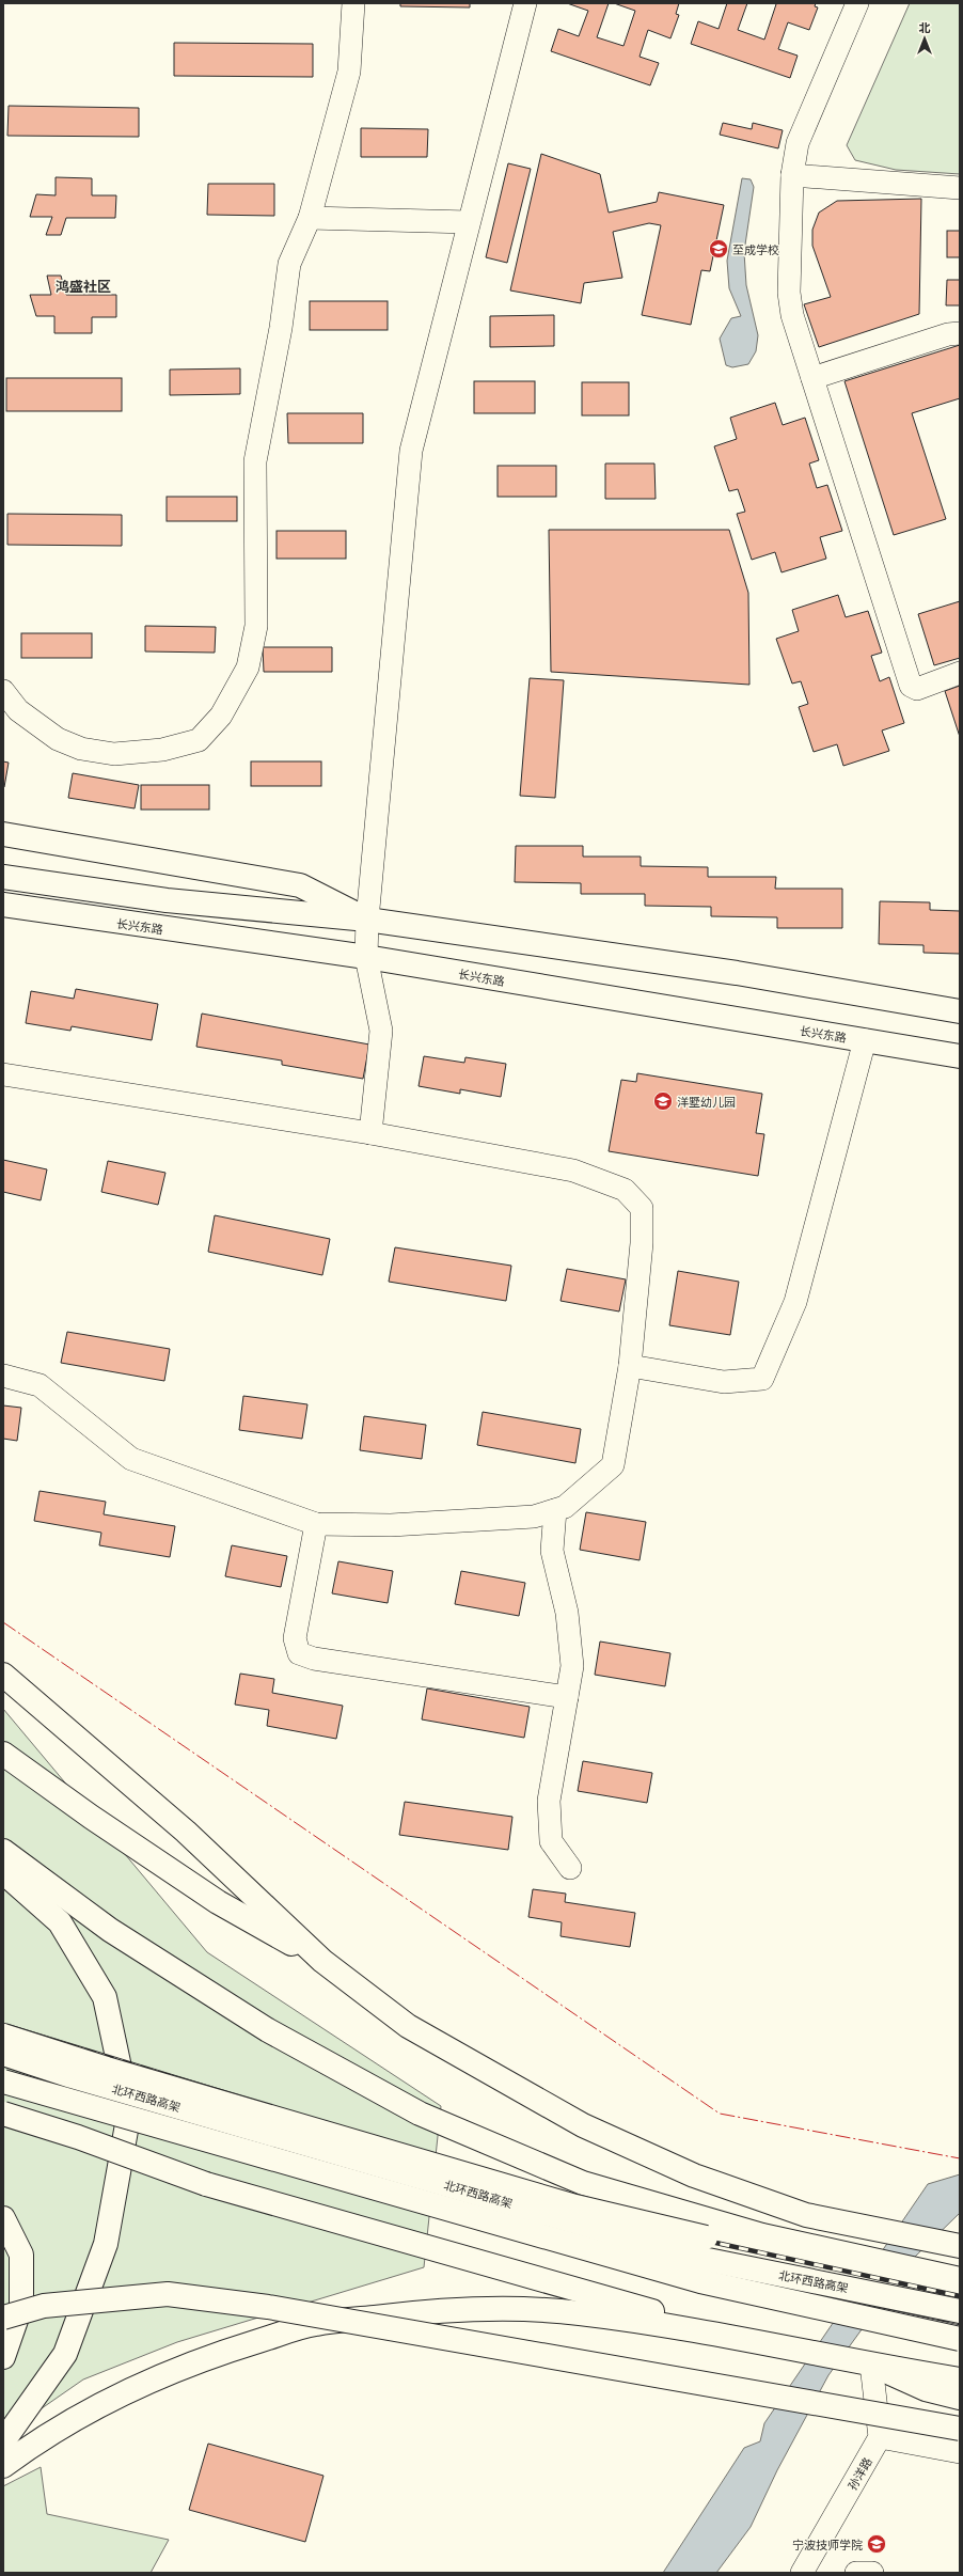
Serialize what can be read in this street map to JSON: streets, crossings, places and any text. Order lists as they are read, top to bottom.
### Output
{
  "streets": {
    "main road": ["长兴东路", "北环西路高架"],
    "street": ["孙洋路"]
  },
  "districts": ["鸿盛社区"],
  "places": {
    "school or university": ["至成学校", "洋墅幼儿园", "宁波技师学院"]
  },
  "north": "top"
}
